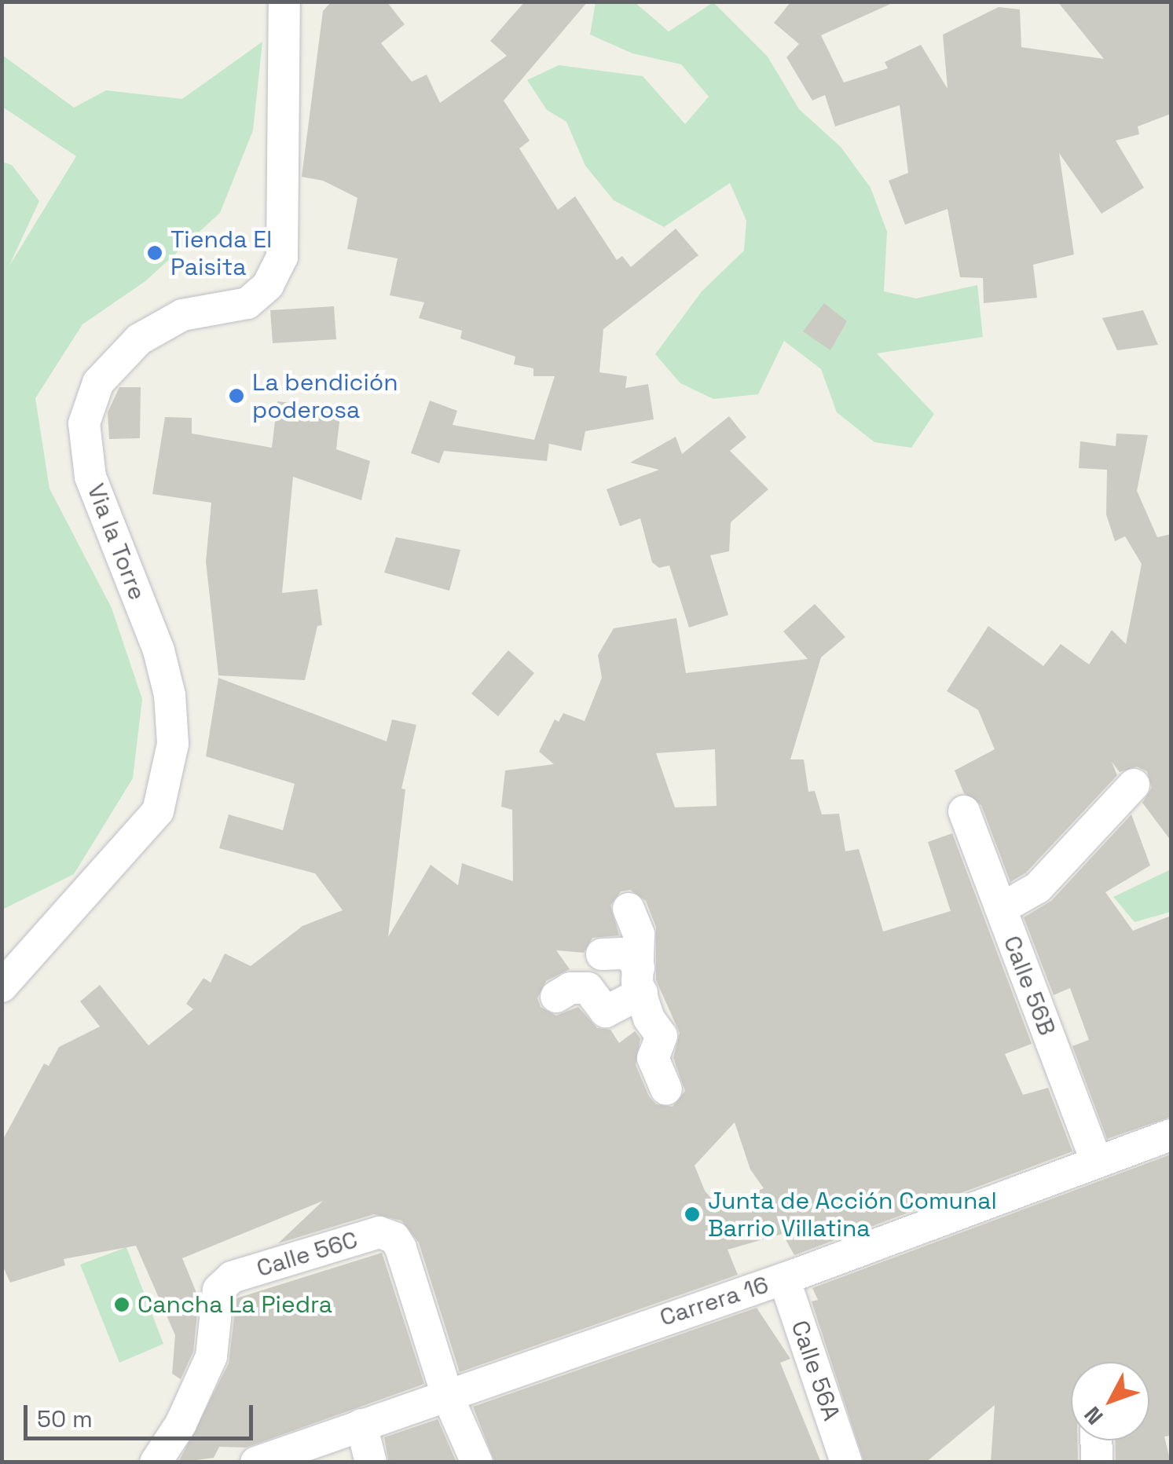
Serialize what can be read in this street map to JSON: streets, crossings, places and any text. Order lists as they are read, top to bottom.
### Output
{
  "streets": {
    "street": [
      "Via la Torre",
      "Calle 56B",
      "Calle 56C",
      "Carrera 16",
      "Calle 56A"
    ]
  },
  "crossings": [
    ["Calle 56B", "Carrera 16"],
    ["Calle 56C", "Carrera 16"],
    ["Carrera 16", "Calle 56A"]
  ],
  "places": [
    "Tienda El Paisita",
    "La bendición poderosa",
    "Junta de Acción Comunal Barrio Villatina",
    "Cancha La Piedra"
  ],
  "scale_bar": "50 m",
  "north": "bottom left"
}
